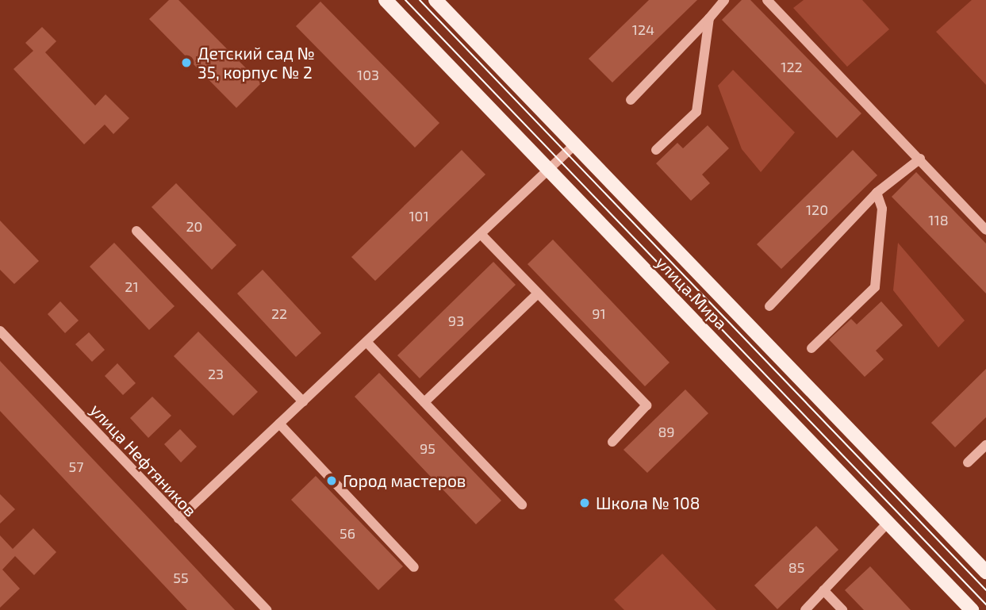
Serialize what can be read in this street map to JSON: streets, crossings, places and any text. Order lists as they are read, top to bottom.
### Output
{
  "streets": {
    "main road": ["улица Мира"],
    "street": ["улица Нефтяников"]
  },
  "places": ["Детский сад № 35, корпус № 2", "Город мастеров", "Школа № 108"],
  "house_numbers": [
    "124",
    "122",
    "103",
    "120",
    "101",
    "118",
    "20",
    "21",
    "22",
    "91",
    "93",
    "23",
    "89",
    "95",
    "57",
    "56",
    "85",
    "55"
  ]
}
